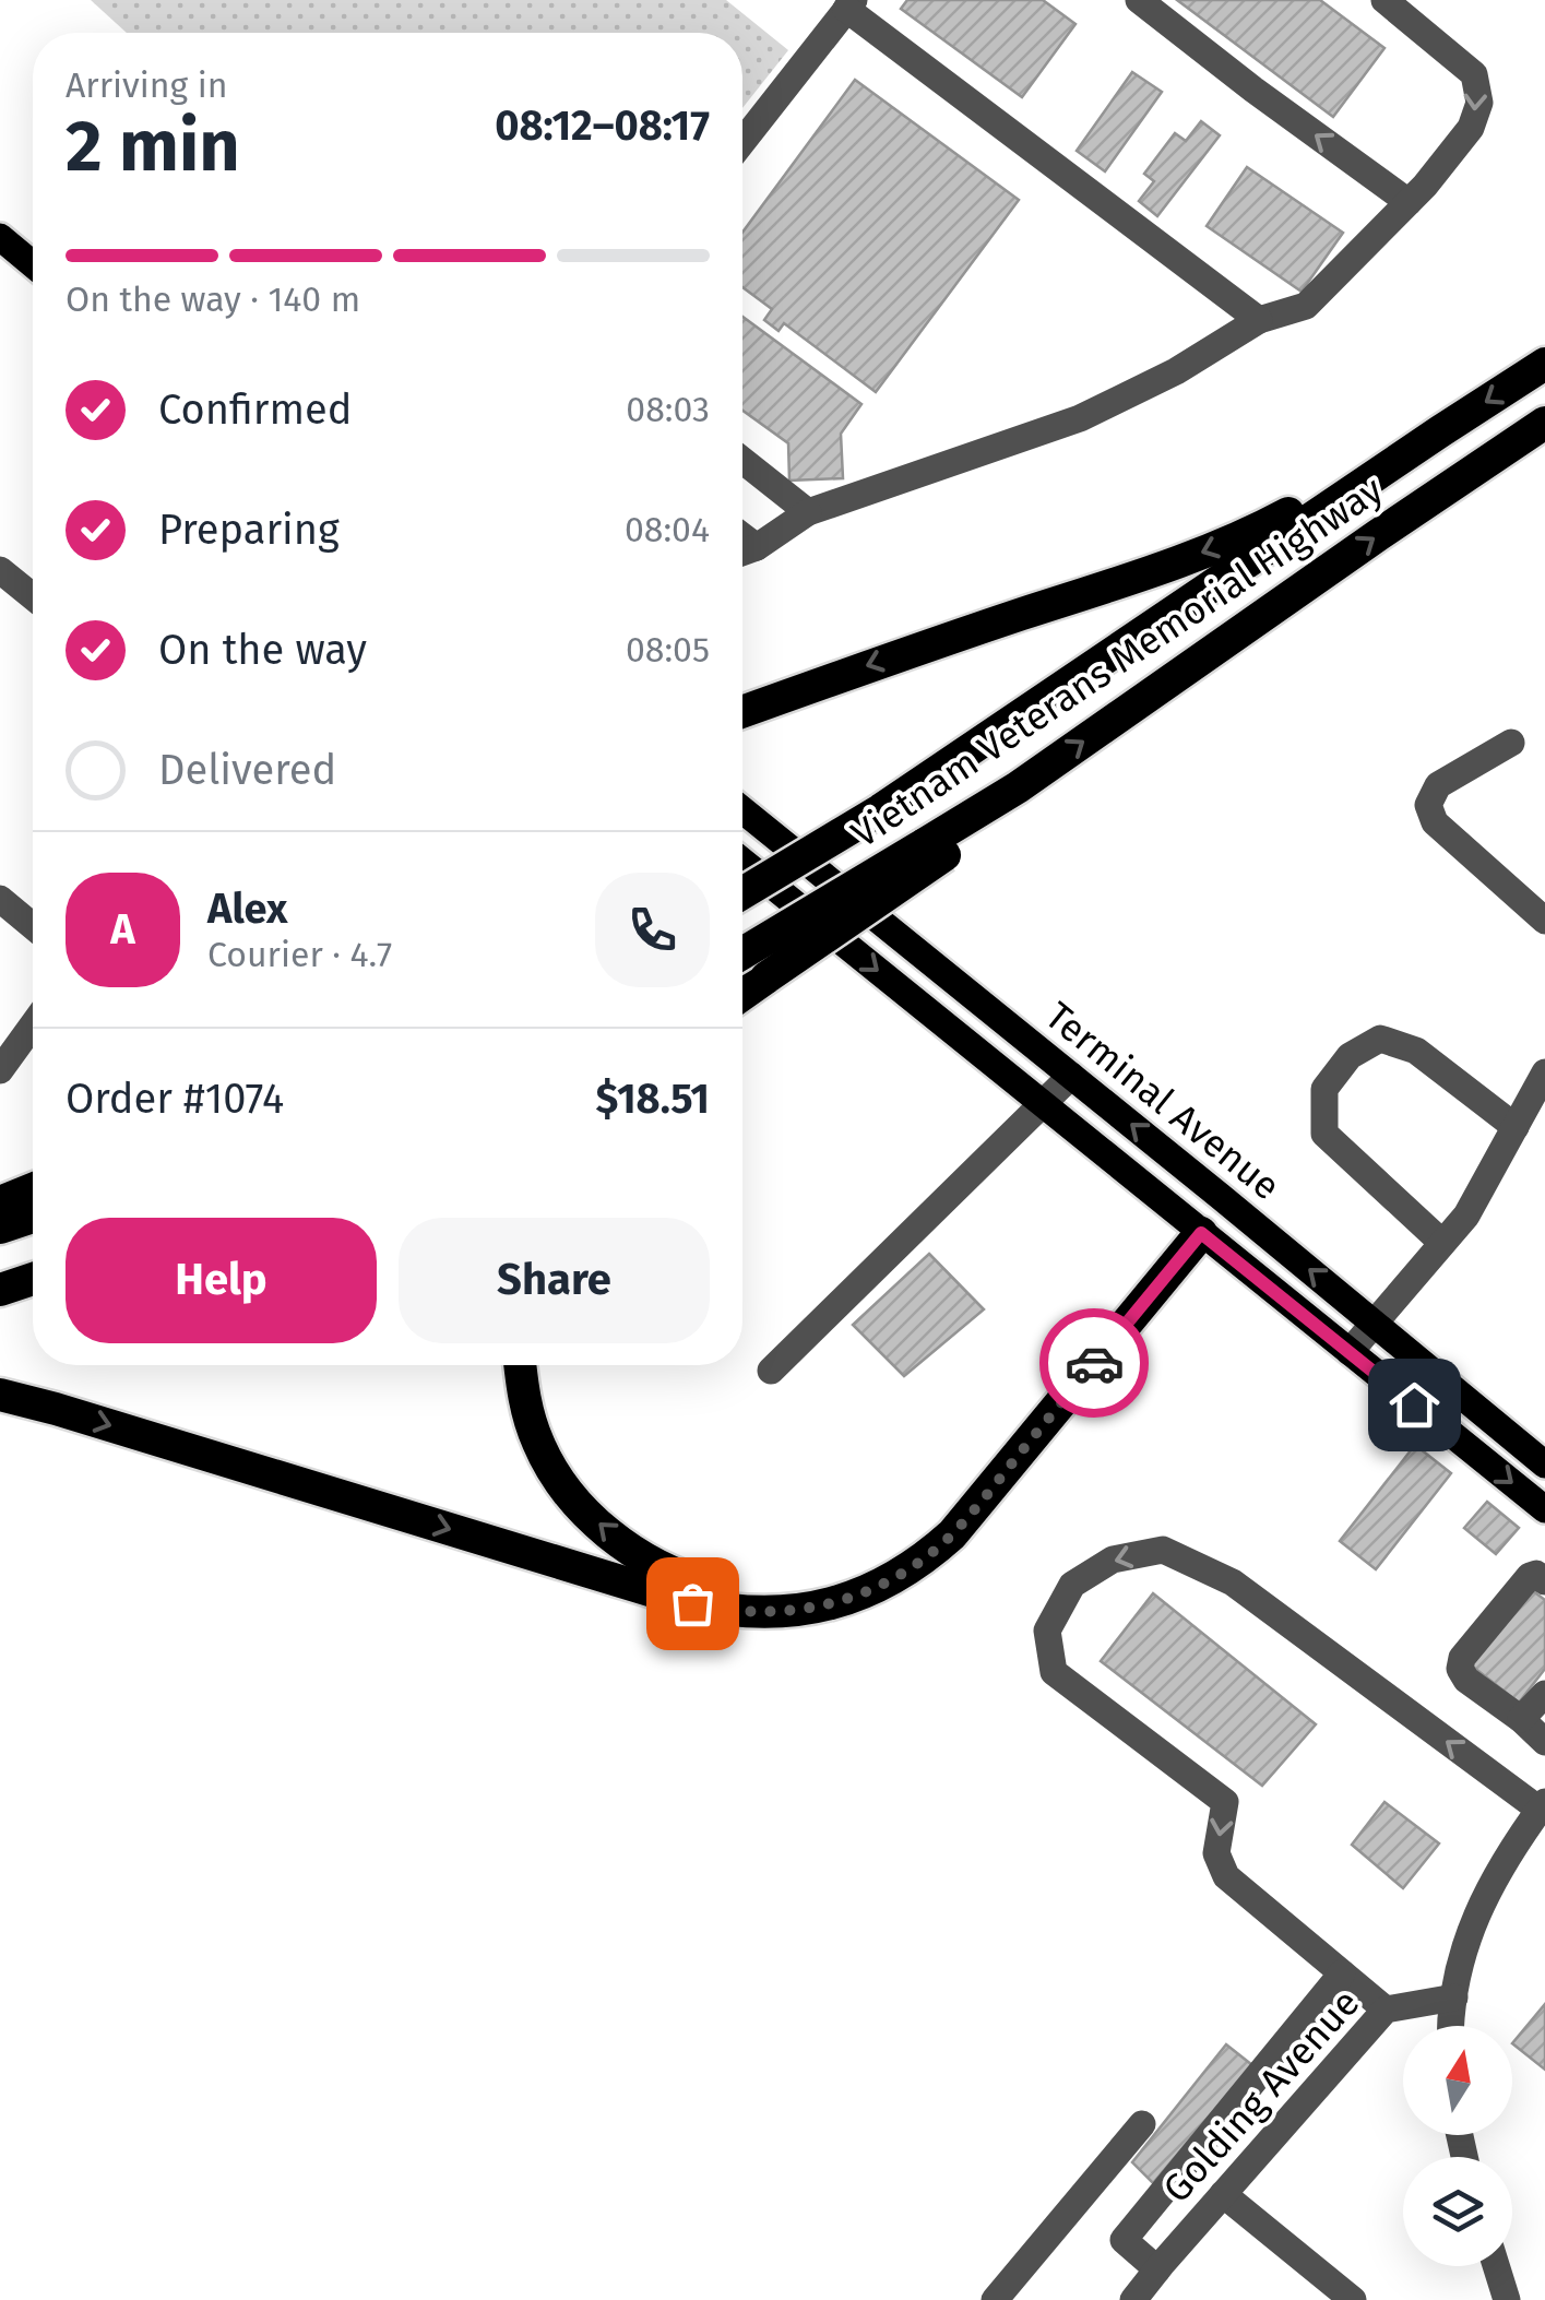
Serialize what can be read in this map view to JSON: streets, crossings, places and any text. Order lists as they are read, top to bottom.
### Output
{
  "streets": {
    "highway": ["Vietnam Veterans Memorial Highway"],
    "main road": ["Terminal Avenue"],
    "street": ["Golding Avenue"]
  },
  "north": "top",
  "page": {
    "heading": ["2 min", "Arriving in", "08:12–08:17"],
    "panel": [
      "Alex",
      "Courier · 4.7",
      "Order #1074",
      "$18.51"
    ],
    "bar": "On the way · 140 m",
    "list": [
      ["Confirmed", "08:03"],
      ["Preparing", "08:04"],
      ["On the way", "08:05"],
      "Delivered"
    ],
    "round": "A",
    "buttons": ["Help", "Share"]
  }
}
